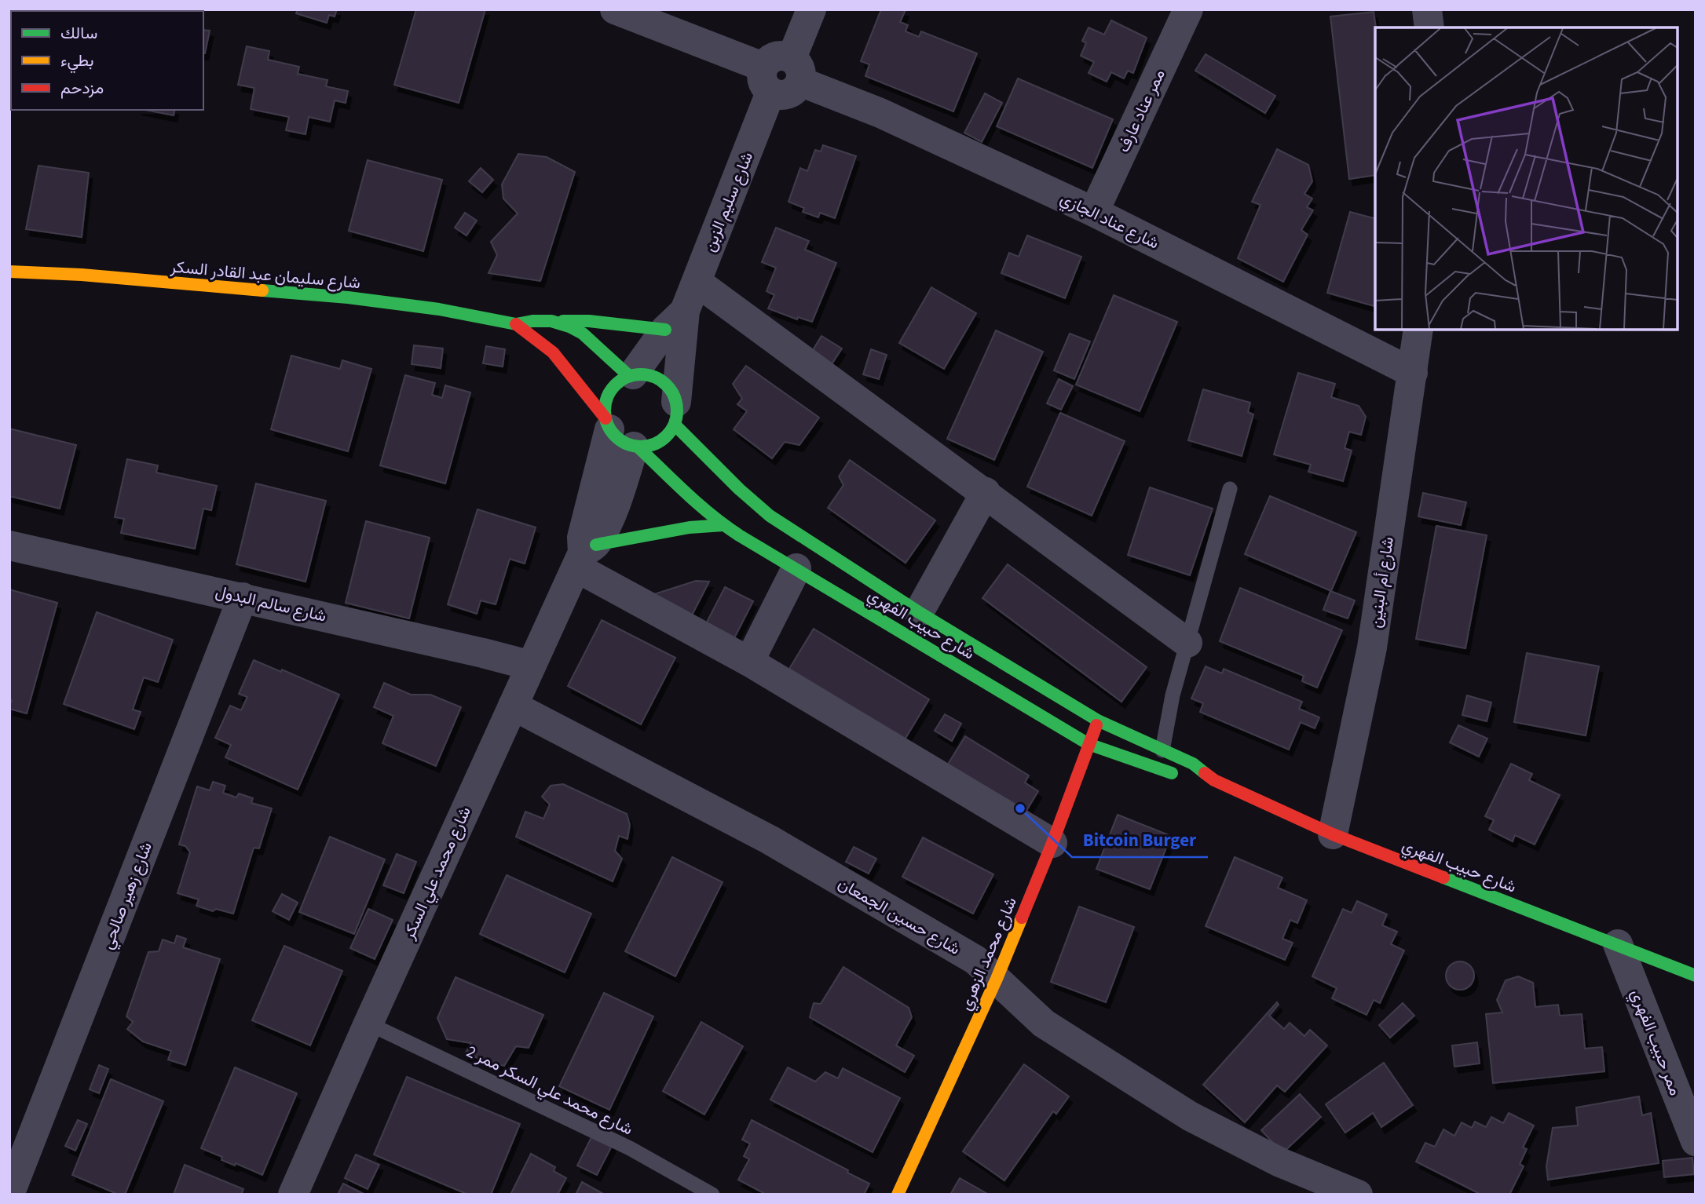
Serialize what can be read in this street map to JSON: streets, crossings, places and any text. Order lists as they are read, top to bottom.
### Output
{
  "streets": {
    "street": [
      "ممر عناد عارف",
      "شارع سليم الزبن",
      "شارع عناد الجازي",
      "شارع سليمان عبد القادر السكر",
      "شارع أم البنين",
      "شارع سالم البدول",
      "شارع حبيب الفهري",
      "شارع محمد علي السكر",
      "شارع زهير صالحي",
      "شارع حسين الجمعان",
      "شارع محمد الزهري",
      "ممر حبيب الفهري"
    ],
    "lane": ["شارع محمد علي السكر ممر 2"]
  },
  "crossings": [
    ["ممر عناد عارف", "شارع عناد الجازي"],
    ["شارع سليم الزبن", "شارع سليمان عبد القادر السكر"],
    ["شارع سليم الزبن", "شارع حبيب الفهري"],
    ["شارع سليم الزبن", "شارع محمد علي السكر"],
    ["شارع عناد الجازي", "شارع أم البنين"],
    ["شارع سليمان عبد القادر السكر", "شارع حبيب الفهري"],
    ["شارع سليمان عبد القادر السكر", "شارع محمد علي السكر"],
    ["شارع أم البنين", "شارع حبيب الفهري"],
    ["شارع سالم البدول", "شارع محمد علي السكر"],
    ["شارع سالم البدول", "شارع زهير صالحي"],
    ["شارع حبيب الفهري", "شارع محمد علي السكر"],
    ["شارع حبيب الفهري", "شارع محمد الزهري"],
    ["شارع حبيب الفهري", "ممر حبيب الفهري"],
    ["شارع محمد علي السكر", "شارع حسين الجمعان"],
    ["شارع محمد علي السكر", "شارع محمد علي السكر ممر 2"],
    ["شارع حسين الجمعان", "شارع محمد الزهري"]
  ],
  "places": ["Bitcoin Burger"],
  "legend": ["سالك", "بطيء", "مزدحم"]
}
